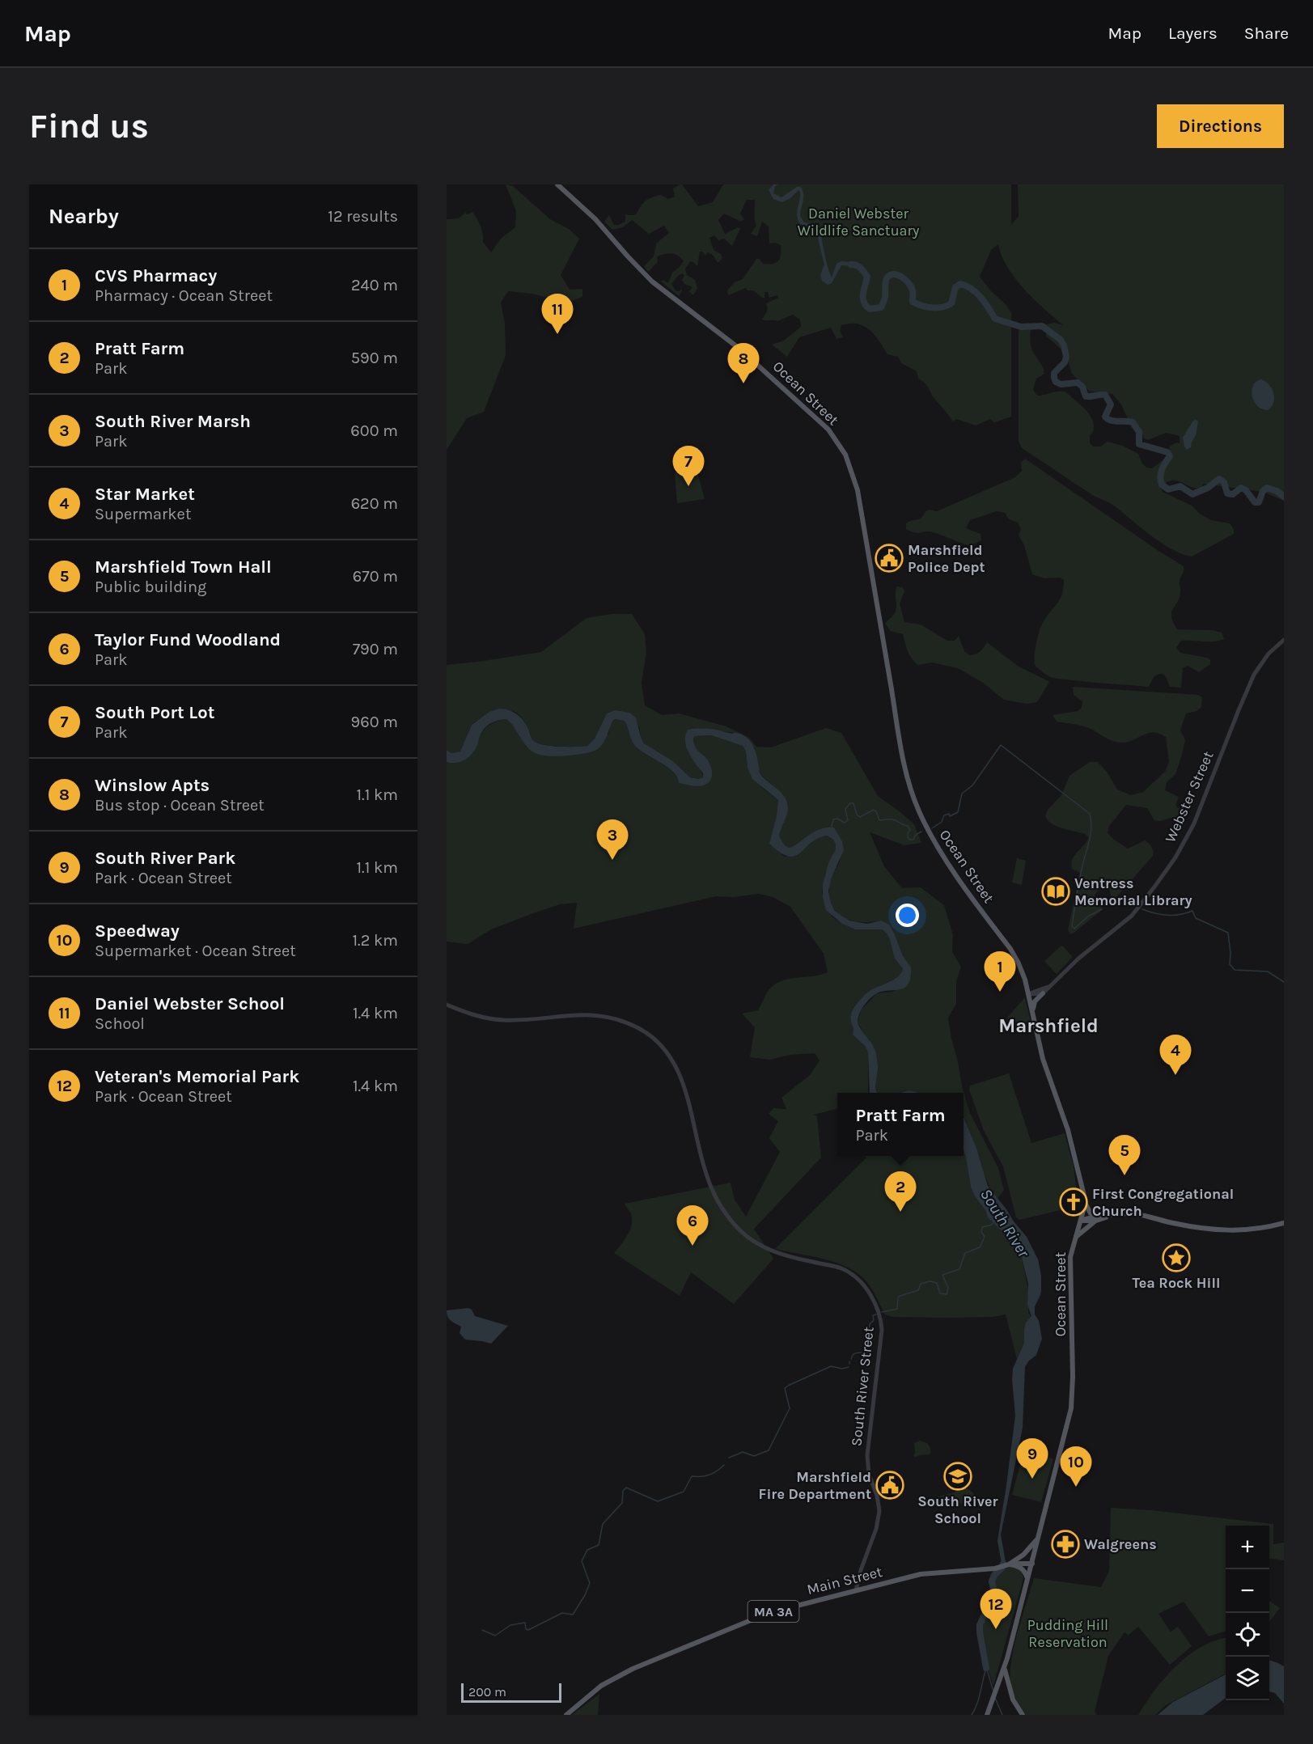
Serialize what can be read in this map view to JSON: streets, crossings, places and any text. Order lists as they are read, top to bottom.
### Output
{
  "streets": {
    "main road": ["Ocean Street", "Main Street", "MA 3A"],
    "street": ["Webster Street", "South River Street"]
  },
  "crossings": [
    ["Ocean Street", "Webster Street"],
    ["Ocean Street", "Main Street"],
    ["Ocean Street", "MA 3A"],
    ["South River Street", "Main Street"],
    ["Main Street", "MA 3A"]
  ],
  "districts": ["Marshfield"],
  "water": ["South River"],
  "parks": ["Daniel Webster Wildlife Sanctuary", "Pudding Hill Reservation"],
  "places": {
    "public building": ["Marshfield Police Dept", "Marshfield Fire Department"],
    "library": ["Ventress Memorial Library"],
    "church": ["First Congregational Church"],
    "place": ["Tea Rock Hill"],
    "school or university": ["South River School"],
    "pharmacy": ["Walgreens"]
  },
  "scale_bar": "200 m",
  "page": {
    "header": "Map",
    "nav": ["Map", "Layers", "Share"],
    "buttons": "Directions",
    "title": "Find us",
    "heading": ["Nearby", "12 results"],
    "list": [
      {
        "mark": "1",
        "name": "CVS Pharmacy",
        "note": "Pharmacy · Ocean Street",
        "value": "240 m"
      },
      {
        "mark": "2",
        "name": "Pratt Farm",
        "note": "Park",
        "value": "590 m"
      },
      {
        "mark": "3",
        "name": "South River Marsh",
        "note": "Park",
        "value": "600 m"
      },
      {
        "mark": "4",
        "name": "Star Market",
        "note": "Supermarket",
        "value": "620 m"
      },
      {
        "mark": "5",
        "name": "Marshfield Town Hall",
        "note": "Public building",
        "value": "670 m"
      },
      {
        "mark": "6",
        "name": "Taylor Fund Woodland",
        "note": "Park",
        "value": "790 m"
      },
      {
        "mark": "7",
        "name": "South Port Lot",
        "note": "Park",
        "value": "960 m"
      },
      {
        "mark": "8",
        "name": "Winslow Apts",
        "note": "Bus stop · Ocean Street",
        "value": "1.1 km"
      },
      {
        "mark": "9",
        "name": "South River Park",
        "note": "Park · Ocean Street",
        "value": "1.1 km"
      },
      {
        "mark": "10",
        "name": "Speedway",
        "note": "Supermarket · Ocean Street",
        "value": "1.2 km"
      },
      {
        "mark": "11",
        "name": "Daniel Webster School",
        "note": "School",
        "value": "1.4 km"
      },
      {
        "mark": "12",
        "name": "Veteran's Memorial Park",
        "note": "Park · Ocean Street",
        "value": "1.4 km"
      }
    ],
    "pins": [
      "11",
      "8",
      "7",
      "3",
      "1",
      "4",
      "5",
      "2",
      "6",
      "9",
      "10",
      "12"
    ],
    "popup": ["Pratt Farm", "Park"],
    "map_buttons": ["+", "−"],
    "scale": "200 m"
  }
}
